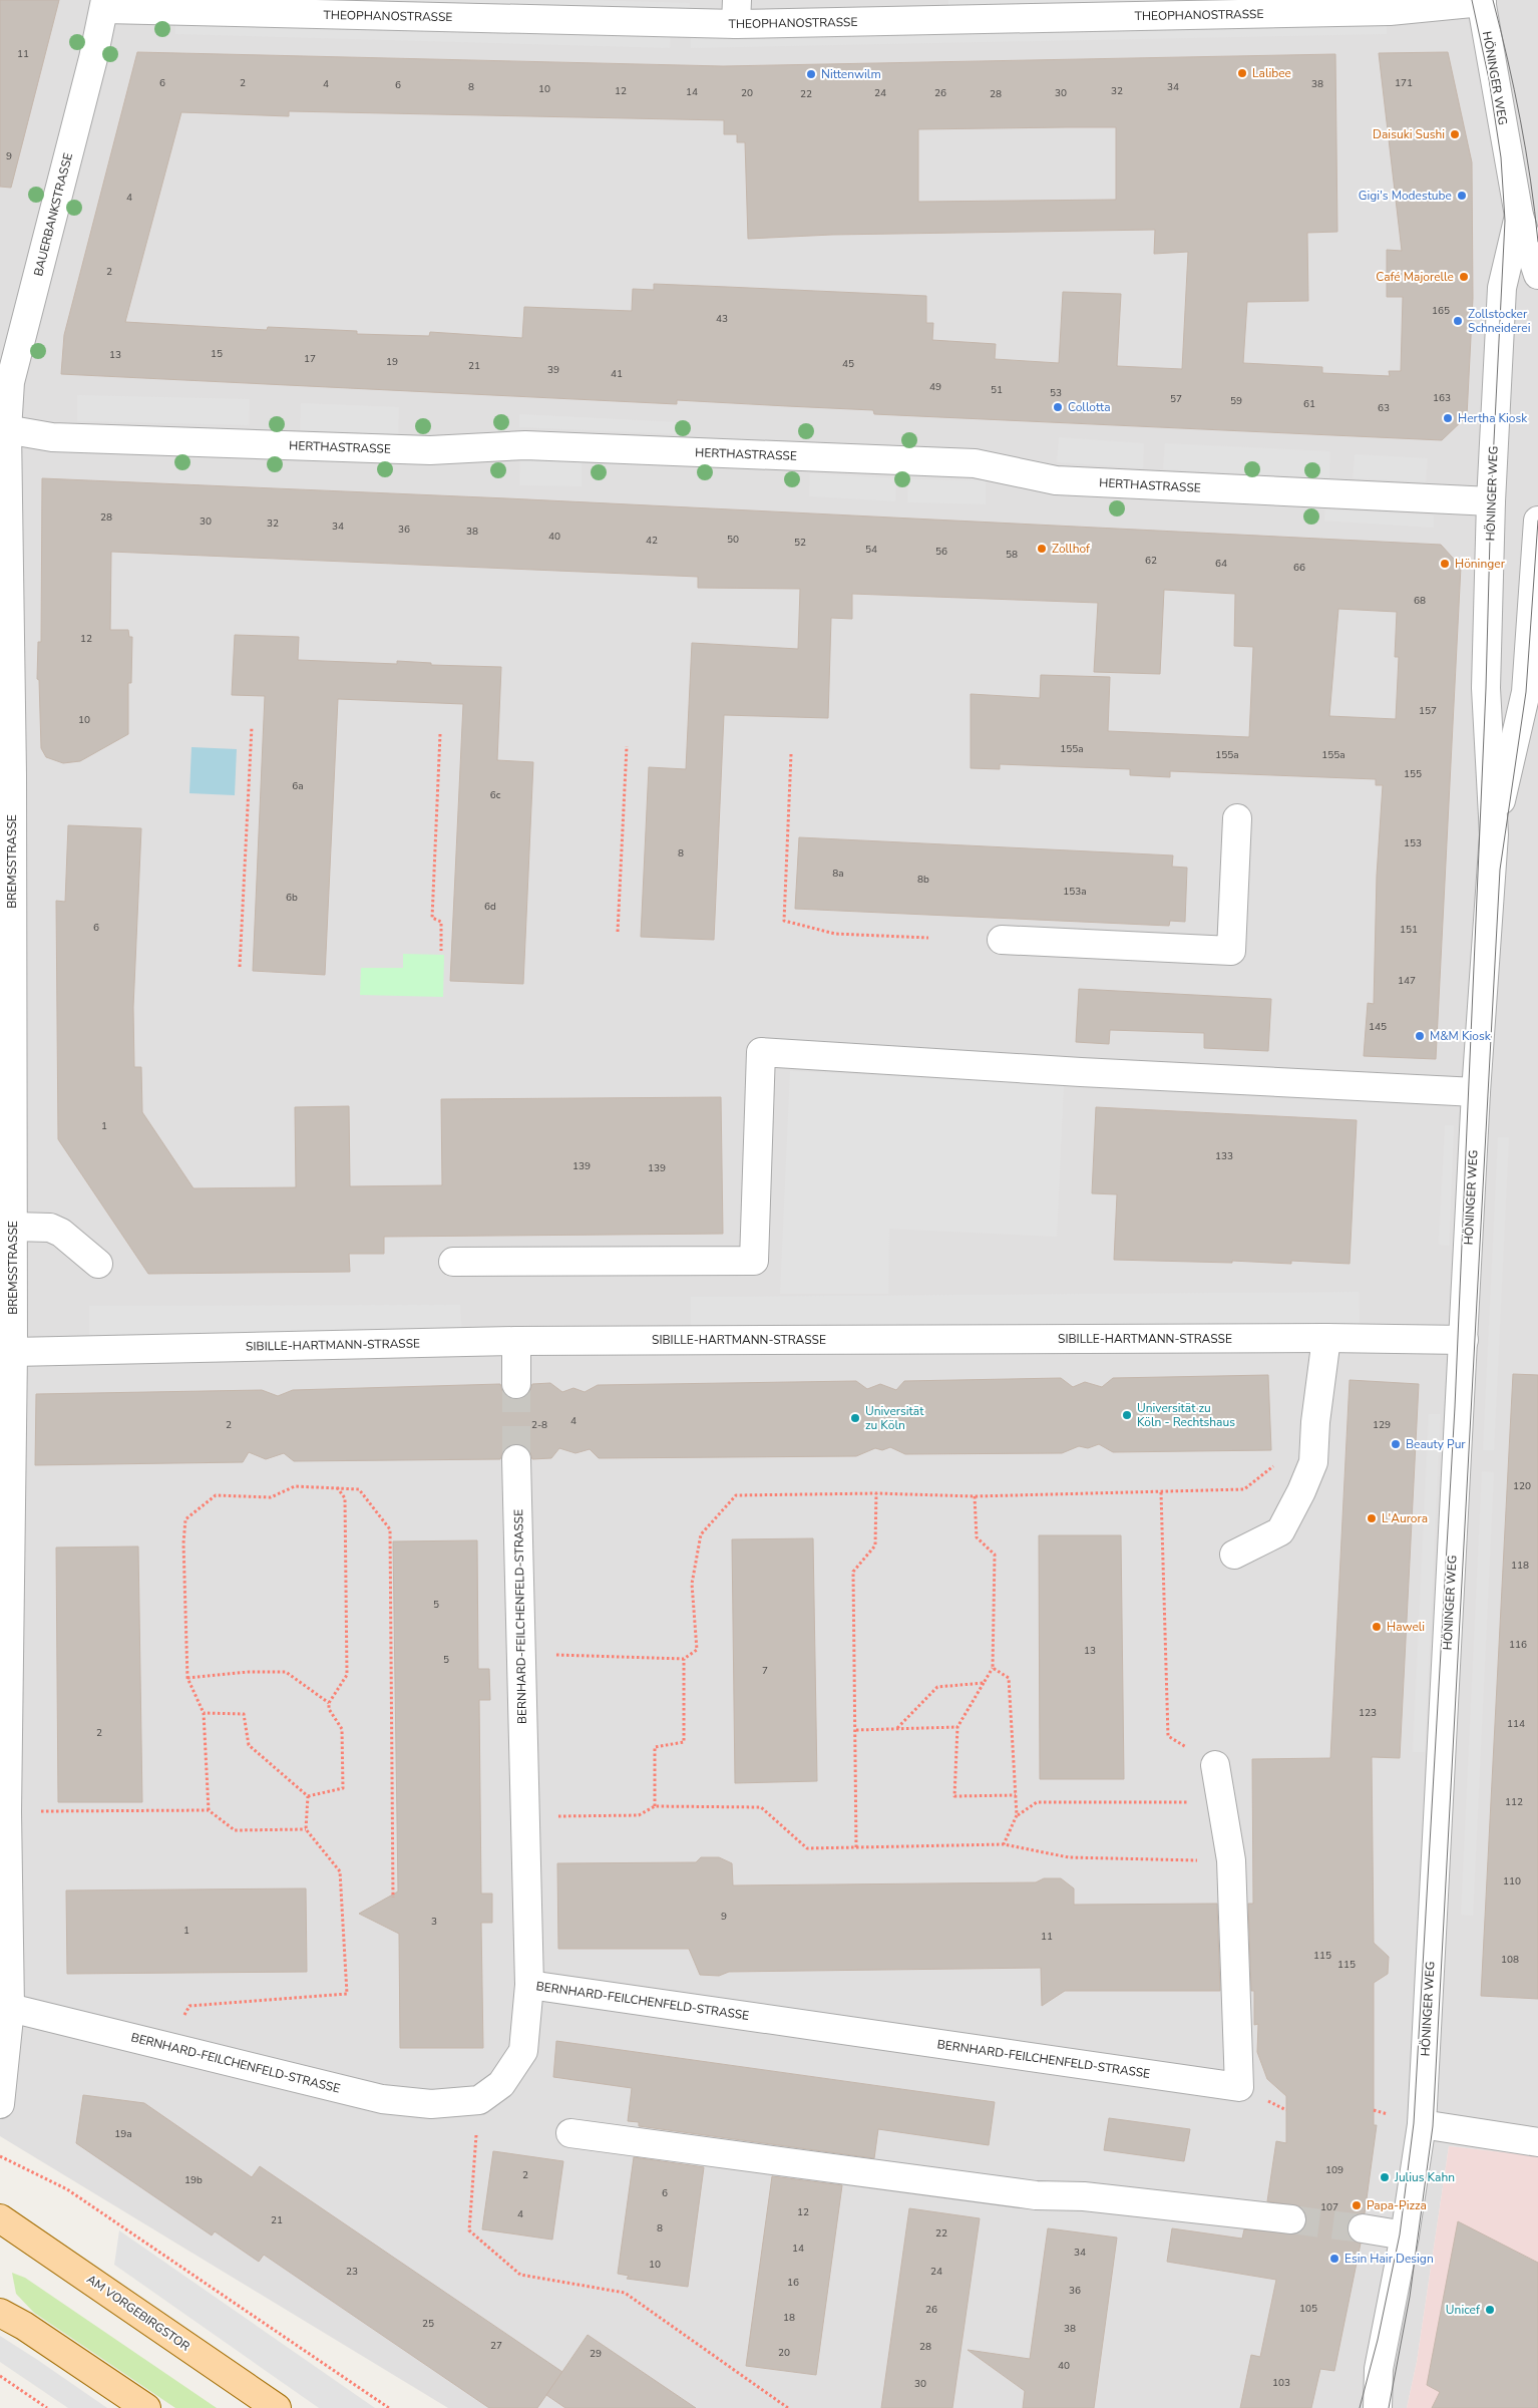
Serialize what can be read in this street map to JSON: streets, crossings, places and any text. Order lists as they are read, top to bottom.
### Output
{
  "streets": {
    "main road": ["AM VORGEBIRGSTOR"],
    "street": [
      "THEOPHANOSTRASSE",
      "HÖNINGER WEG",
      "BAUERBANKSTRASSE",
      "HERTHASTRASSE",
      "BREMSSTRASSE",
      "SIBILLE-HARTMANN-STRASSE",
      "BERNHARD-FEILCHENFELD-STRASSE"
    ]
  },
  "crossings": [
    ["THEOPHANOSTRASSE", "HÖNINGER WEG"],
    ["THEOPHANOSTRASSE", "BAUERBANKSTRASSE"],
    ["HÖNINGER WEG", "HERTHASTRASSE"],
    ["HÖNINGER WEG", "SIBILLE-HARTMANN-STRASSE"],
    ["BAUERBANKSTRASSE", "HERTHASTRASSE"],
    ["BAUERBANKSTRASSE", "BREMSSTRASSE"],
    ["HERTHASTRASSE", "BREMSSTRASSE"],
    ["BREMSSTRASSE", "SIBILLE-HARTMANN-STRASSE"],
    ["BREMSSTRASSE", "BERNHARD-FEILCHENFELD-STRASSE"]
  ],
  "places": [
    "Lalibee",
    "Nittenwilm",
    "Daisuki Sushi",
    "Gigi's Modestube",
    "Café Majorelle",
    "Zollstocker Schneiderei",
    "Collotta",
    "Hertha Kiosk",
    "Zollhof",
    "Höninger",
    "M&M Kiosk",
    "Universität zu Köln - Rechtshaus",
    "Universität zu Köln",
    "Beauty Pur",
    "L'Aurora",
    "Haweli",
    "Julius Kahn",
    "Papa-Pizza",
    "Esin Hair Design",
    "Unicef"
  ],
  "house_numbers": [
    "11",
    "6",
    "2",
    "171",
    "4",
    "38",
    "6",
    "8",
    "34",
    "10",
    "12",
    "32",
    "14",
    "20",
    "24",
    "26",
    "30",
    "22",
    "28",
    "9",
    "4",
    "2",
    "165",
    "43",
    "15",
    "13",
    "17",
    "19",
    "45",
    "21",
    "39",
    "41",
    "49",
    "51",
    "53",
    "163",
    "57",
    "59",
    "61",
    "63",
    "28",
    "30",
    "32",
    "34",
    "36",
    "38",
    "40",
    "50",
    "42",
    "52",
    "54",
    "56",
    "58",
    "62",
    "64",
    "66",
    "68",
    "12",
    "157",
    "10",
    "155a",
    "155a",
    "155a",
    "155",
    "6a",
    "6c",
    "153",
    "8",
    "8a",
    "8b",
    "153a",
    "6b",
    "6d",
    "6",
    "151",
    "147",
    "145",
    "1",
    "133",
    "139",
    "139",
    "4",
    "2",
    "2-8",
    "129",
    "120",
    "118",
    "5",
    "116",
    "13",
    "5",
    "7",
    "123",
    "114",
    "2",
    "112",
    "110",
    "9",
    "3",
    "1",
    "11",
    "115",
    "108",
    "115",
    "19a",
    "109",
    "2",
    "19b",
    "6",
    "107",
    "12",
    "4",
    "21",
    "8",
    "22",
    "14",
    "34",
    "10",
    "23",
    "24",
    "16",
    "36",
    "105",
    "26",
    "18",
    "25",
    "38",
    "27",
    "28",
    "20",
    "29",
    "40",
    "103",
    "30"
  ]
}
